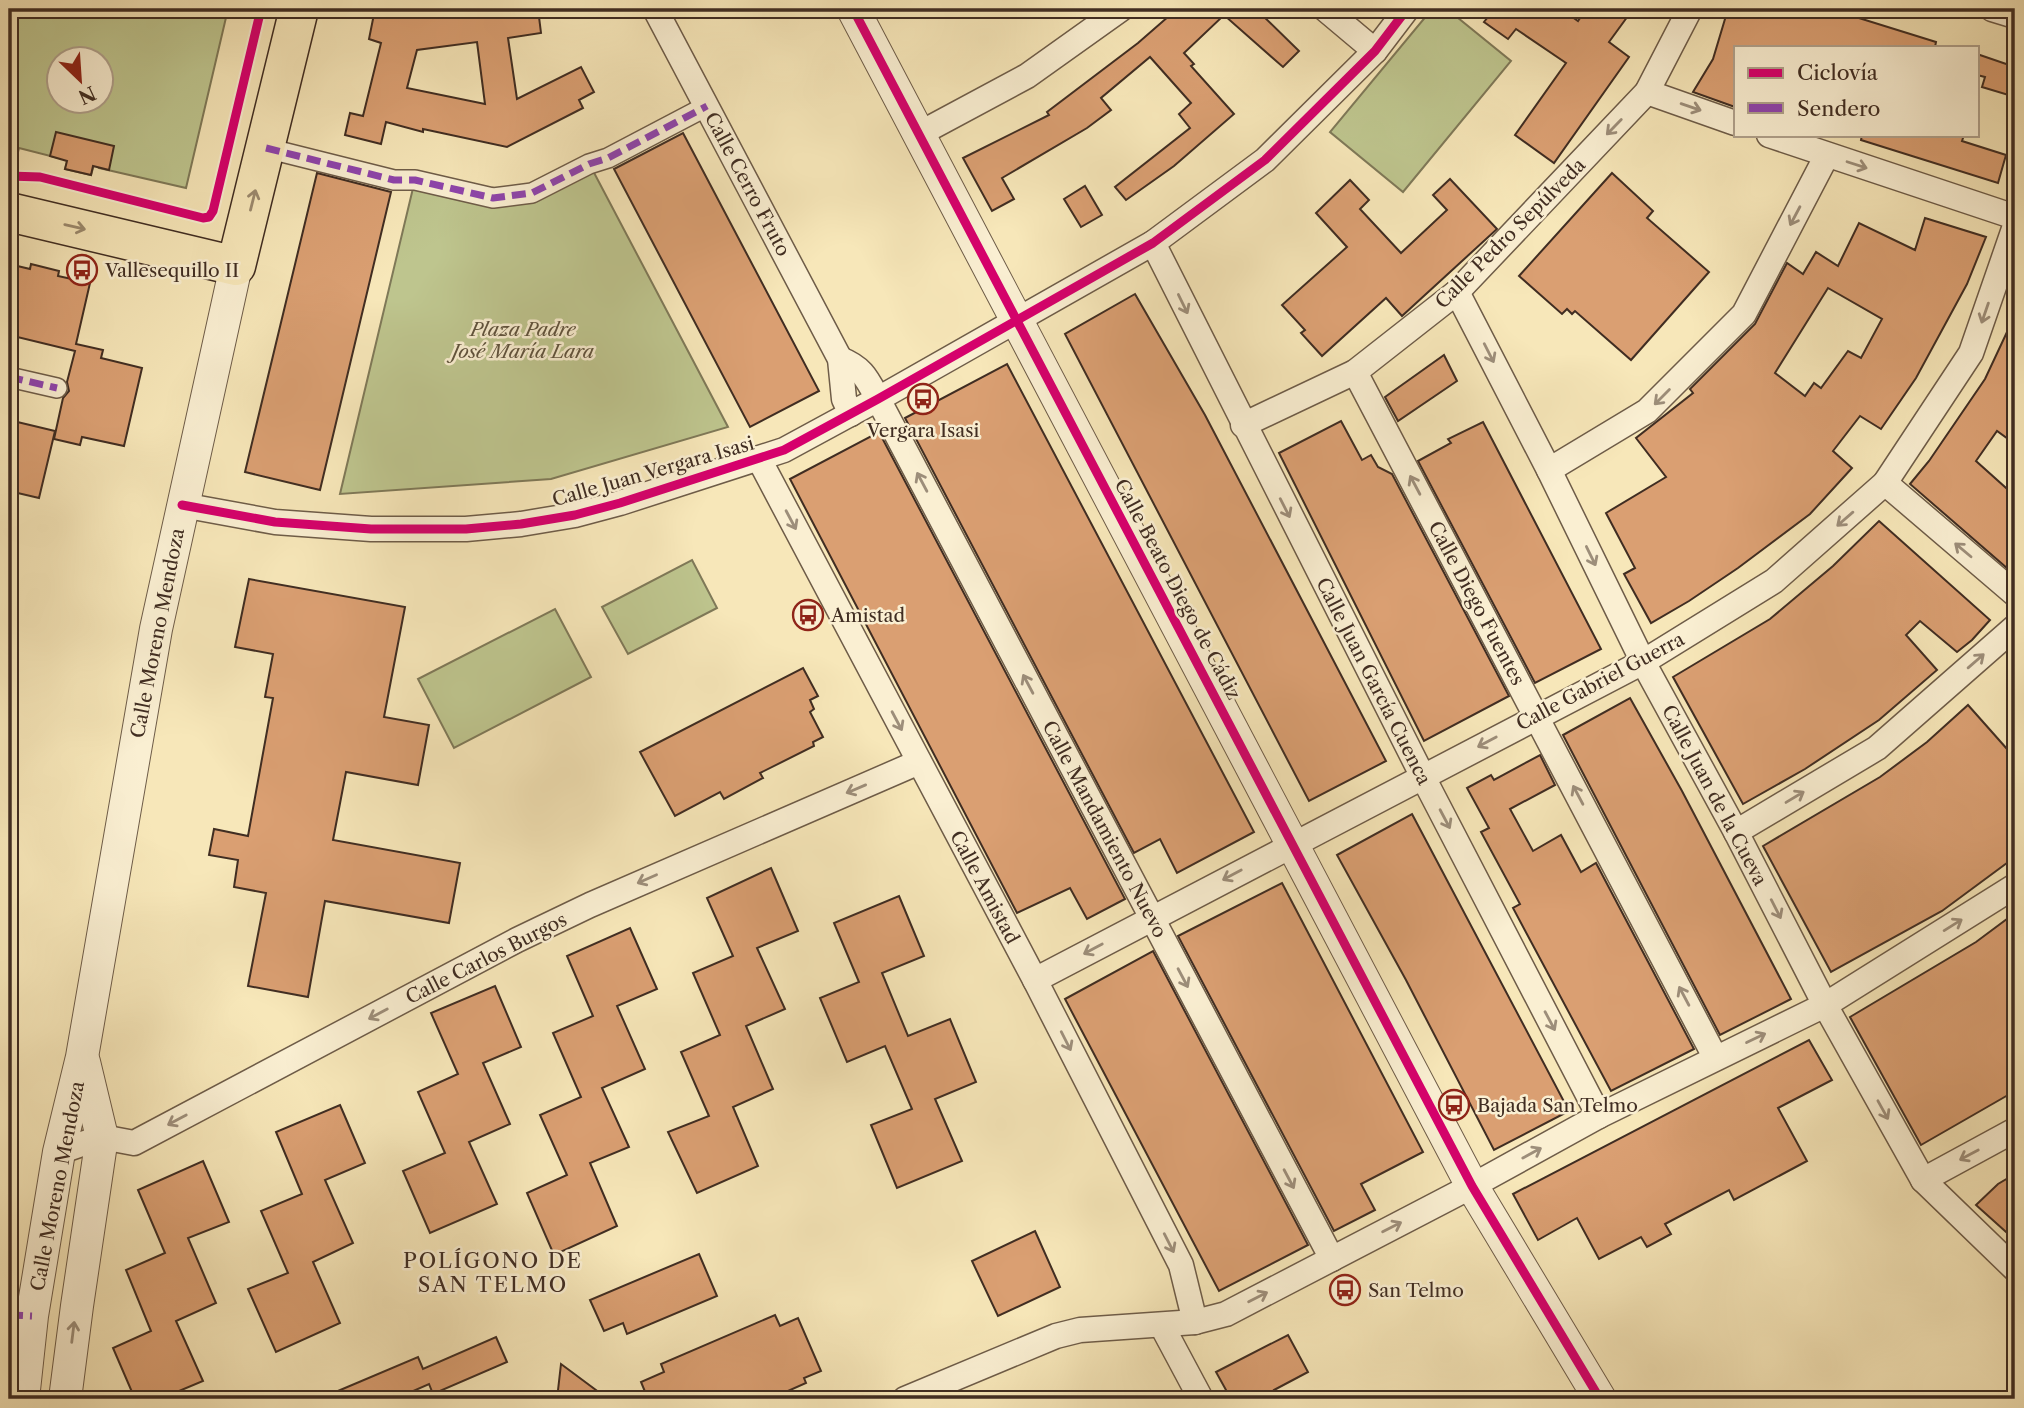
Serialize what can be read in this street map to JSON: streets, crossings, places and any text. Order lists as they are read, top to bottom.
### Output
{
  "streets": {
    "main road": ["Calle Moreno Mendoza"],
    "street": [
      "Calle Cerro Fruto",
      "Calle Pedro Sepúlveda",
      "Calle Juan Vergara Isasi",
      "Calle Beato Diego de Cádiz",
      "Calle Diego Fuentes",
      "Calle Juan García Cuenca",
      "Calle Gabriel Guerra",
      "Calle Juan de la Cueva",
      "Calle Mandamiento Nuevo",
      "Calle Amistad",
      "Calle Carlos Burgos"
    ]
  },
  "crossings": [
    ["Calle Cerro Fruto", "Calle Juan Vergara Isasi"],
    ["Calle Cerro Fruto", "Calle Mandamiento Nuevo"],
    ["Calle Pedro Sepúlveda", "Calle Diego Fuentes"],
    ["Calle Pedro Sepúlveda", "Calle Juan García Cuenca"],
    ["Calle Pedro Sepúlveda", "Calle Juan de la Cueva"],
    ["Calle Juan Vergara Isasi", "Calle Beato Diego de Cádiz"],
    ["Calle Juan Vergara Isasi", "Calle Moreno Mendoza"],
    ["Calle Juan Vergara Isasi", "Calle Juan García Cuenca"],
    ["Calle Juan Vergara Isasi", "Calle Mandamiento Nuevo"],
    ["Calle Juan Vergara Isasi", "Calle Amistad"],
    ["Calle Beato Diego de Cádiz", "Calle Gabriel Guerra"],
    ["Calle Diego Fuentes", "Calle Gabriel Guerra"],
    ["Calle Moreno Mendoza", "Calle Carlos Burgos"],
    ["Calle Juan García Cuenca", "Calle Gabriel Guerra"],
    ["Calle Gabriel Guerra", "Calle Juan de la Cueva"],
    ["Calle Gabriel Guerra", "Calle Mandamiento Nuevo"],
    ["Calle Gabriel Guerra", "Calle Amistad"],
    ["Calle Amistad", "Calle Carlos Burgos"]
  ],
  "one_way": [
    "Calle Diego Fuentes",
    "Calle Juan García Cuenca",
    "Calle Juan de la Cueva",
    "Calle Amistad",
    "Calle Carlos Burgos"
  ],
  "districts": ["POLÍGONO DE SAN TELMO"],
  "parks": ["Plaza Padre José María Lara"],
  "places": {
    "bus stop": [
      "Vallesequillo II",
      "Vergara Isasi",
      "Amistad",
      "Bajada San Telmo",
      "San Telmo"
    ]
  },
  "legend": ["Ciclovía", "Sendero"],
  "north": "bottom right"
}
